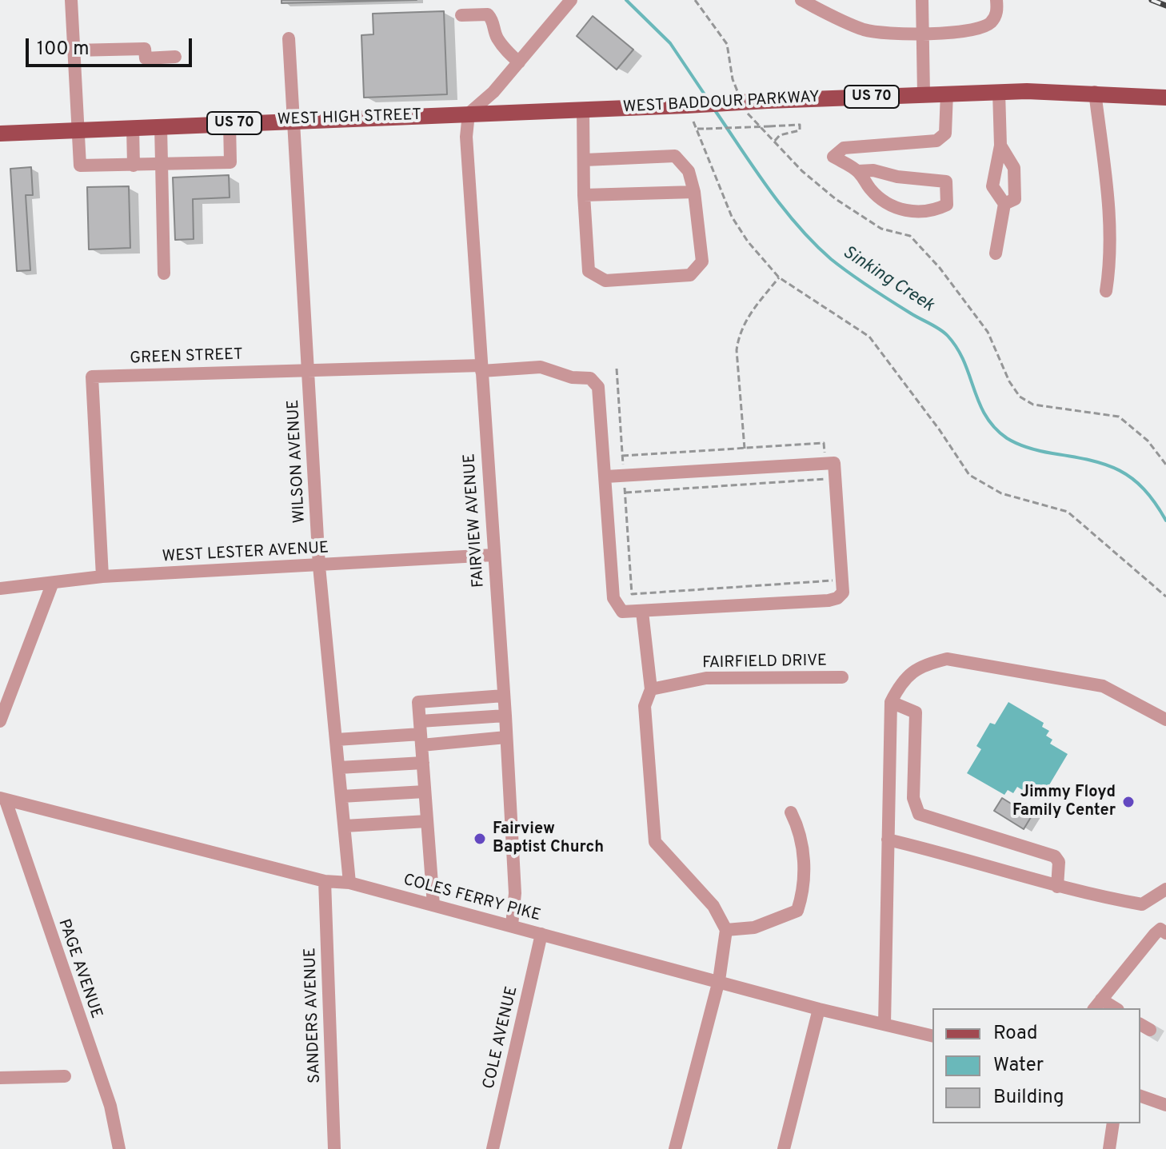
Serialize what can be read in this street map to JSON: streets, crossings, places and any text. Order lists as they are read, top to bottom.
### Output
{
  "streets": {
    "main road": ["US 70", "WEST BADDOUR PARKWAY", "WEST HIGH STREET"],
    "street": [
      "GREEN STREET",
      "WILSON AVENUE",
      "FAIRVIEW AVENUE",
      "WEST LESTER AVENUE",
      "FAIRFIELD DRIVE",
      "COLES FERRY PIKE",
      "PAGE AVENUE",
      "SANDERS AVENUE",
      "COLE AVENUE"
    ]
  },
  "crossings": [
    ["WEST BADDOUR PARKWAY", "WEST HIGH STREET"],
    ["WEST BADDOUR PARKWAY", "FAIRVIEW AVENUE"],
    ["WEST HIGH STREET", "WILSON AVENUE"],
    ["WEST HIGH STREET", "FAIRVIEW AVENUE"],
    ["GREEN STREET", "WILSON AVENUE"],
    ["GREEN STREET", "FAIRVIEW AVENUE"],
    ["GREEN STREET", "WEST LESTER AVENUE"],
    ["WILSON AVENUE", "WEST LESTER AVENUE"],
    ["WILSON AVENUE", "COLES FERRY PIKE"],
    ["FAIRVIEW AVENUE", "WEST LESTER AVENUE"],
    ["FAIRVIEW AVENUE", "COLES FERRY PIKE"],
    ["COLES FERRY PIKE", "PAGE AVENUE"],
    ["COLES FERRY PIKE", "SANDERS AVENUE"],
    ["COLES FERRY PIKE", "COLE AVENUE"]
  ],
  "water": ["Sinking Creek"],
  "places": ["Jimmy Floyd Family Center", "Fairview Baptist Church"],
  "legend": ["Road", "Water", "Building"],
  "scale_bar": "100 m"
}
